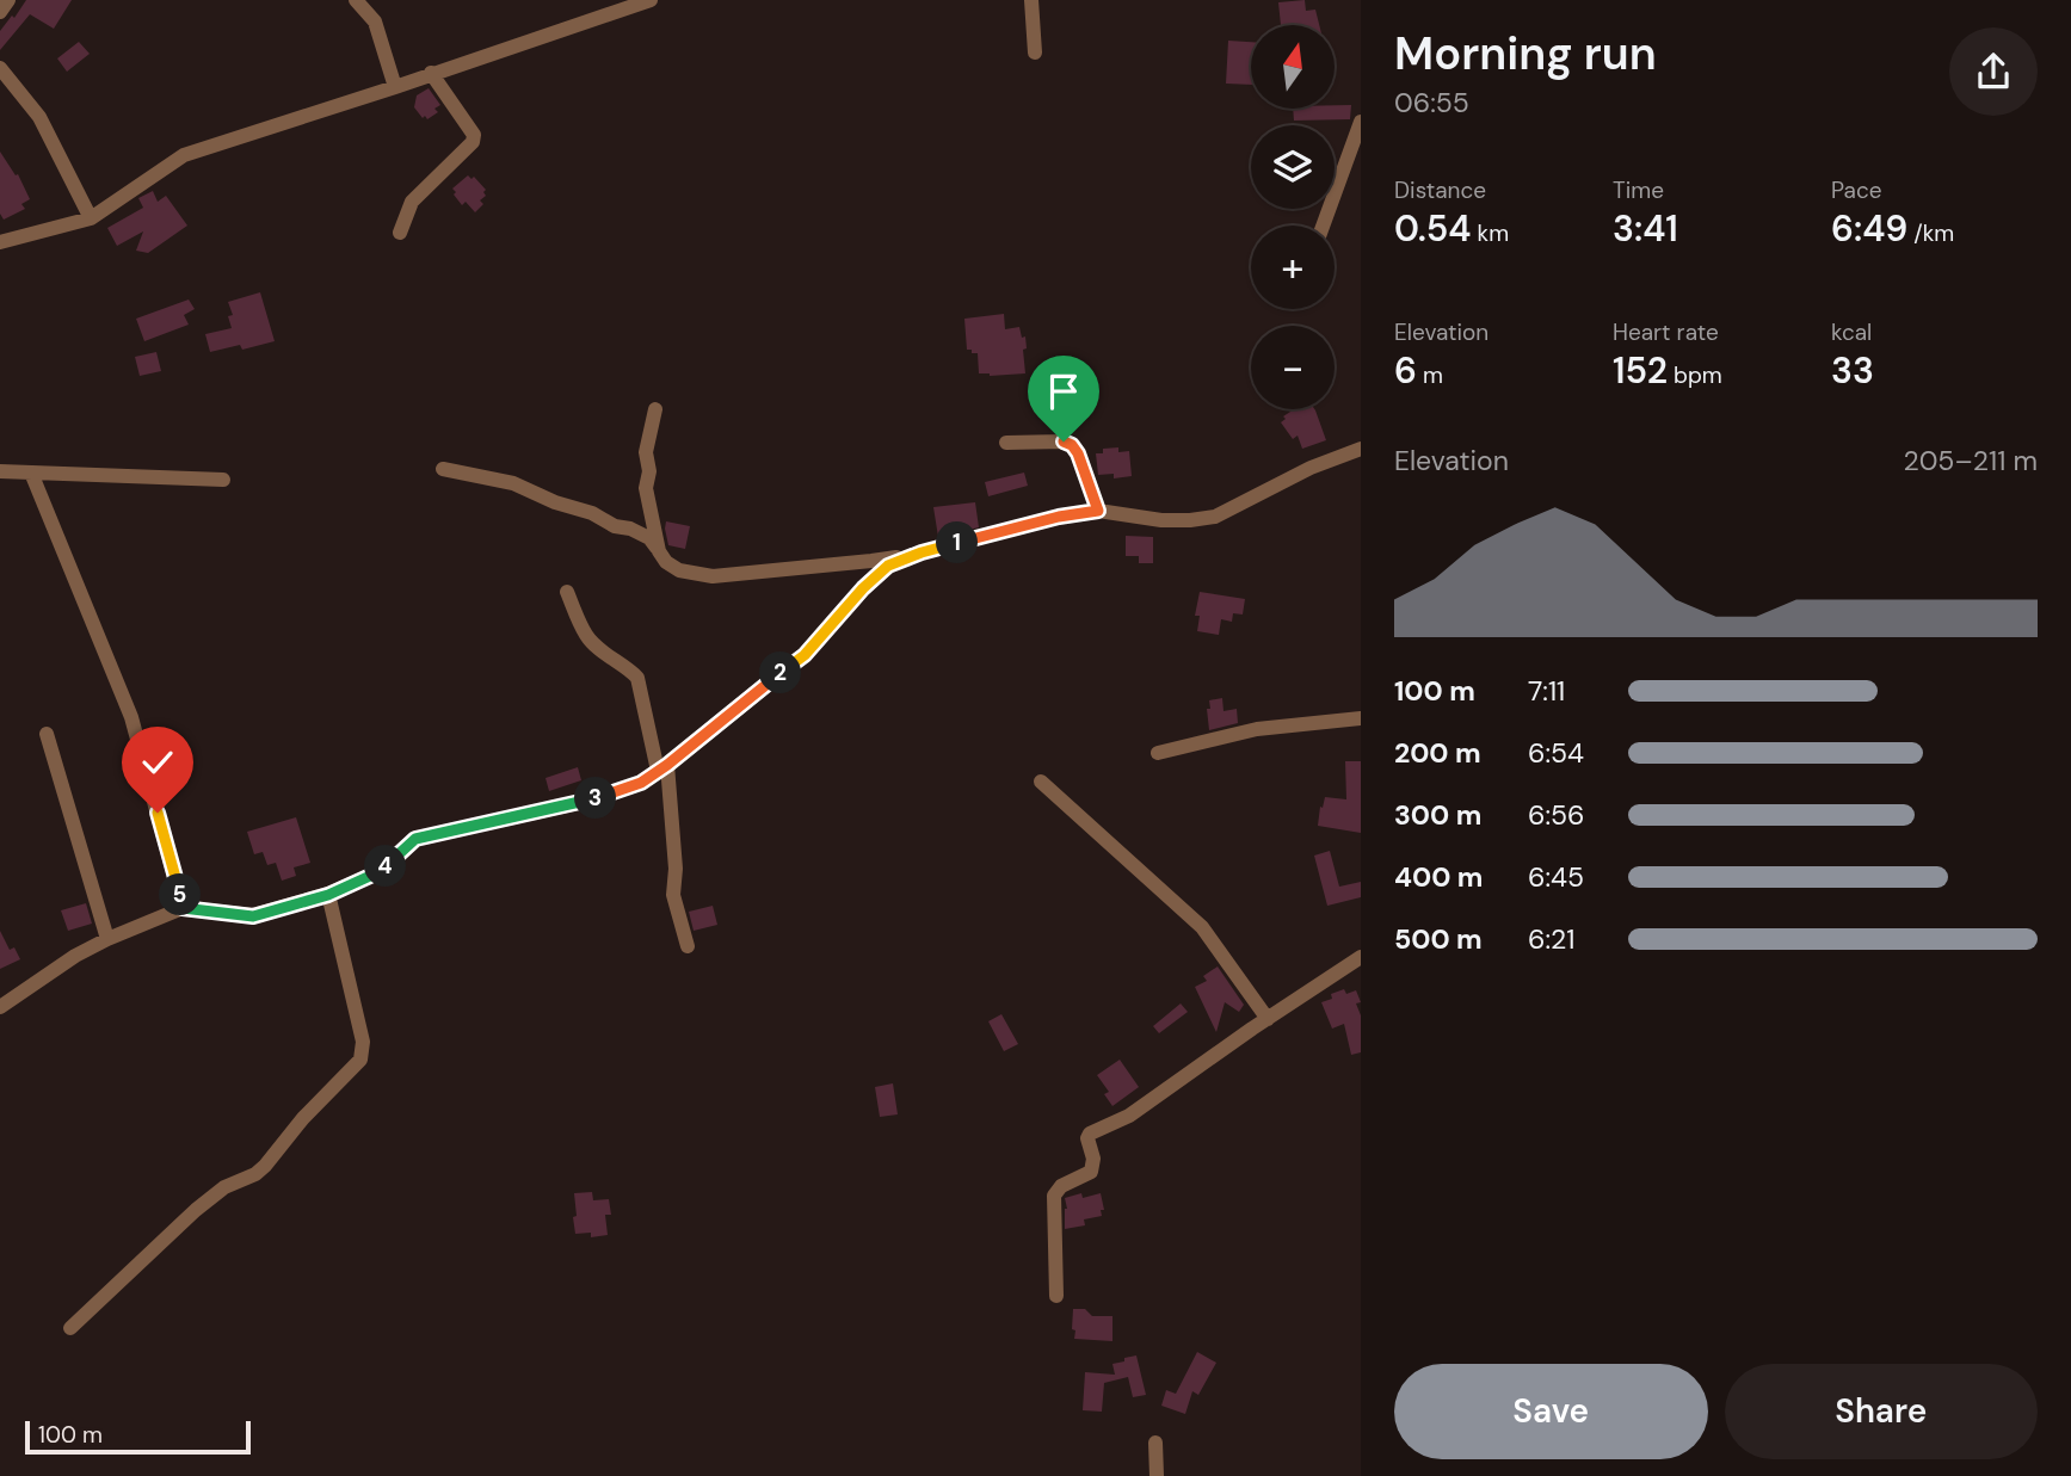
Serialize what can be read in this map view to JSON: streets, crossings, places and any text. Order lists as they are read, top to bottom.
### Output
{
  "scale_bar": "100 m",
  "north": "top",
  "page": {
    "heading": ["Morning run", "06:55"],
    "map_buttons": ["+", "−"],
    "stats": [
      ["Distance", "0.54 km"],
      ["Time", "3:41"],
      ["Pace", "6:49 /km"],
      ["Elevation", "6 m"],
      ["Heart rate", "152 bpm"],
      ["kcal", "33"]
    ],
    "chart": ["Elevation", "205–211 m"],
    "pins": [
      "1",
      "2",
      "3",
      "4",
      "5"
    ],
    "list": [
      {
        "name": "100 m",
        "note": "7:11"
      },
      {
        "name": "200 m",
        "note": "6:54"
      },
      {
        "name": "300 m",
        "note": "6:56"
      },
      {
        "name": "400 m",
        "note": "6:45"
      },
      {
        "name": "500 m",
        "note": "6:21"
      }
    ],
    "buttons": ["Save", "Share"],
    "scale": "100 m"
  }
}
